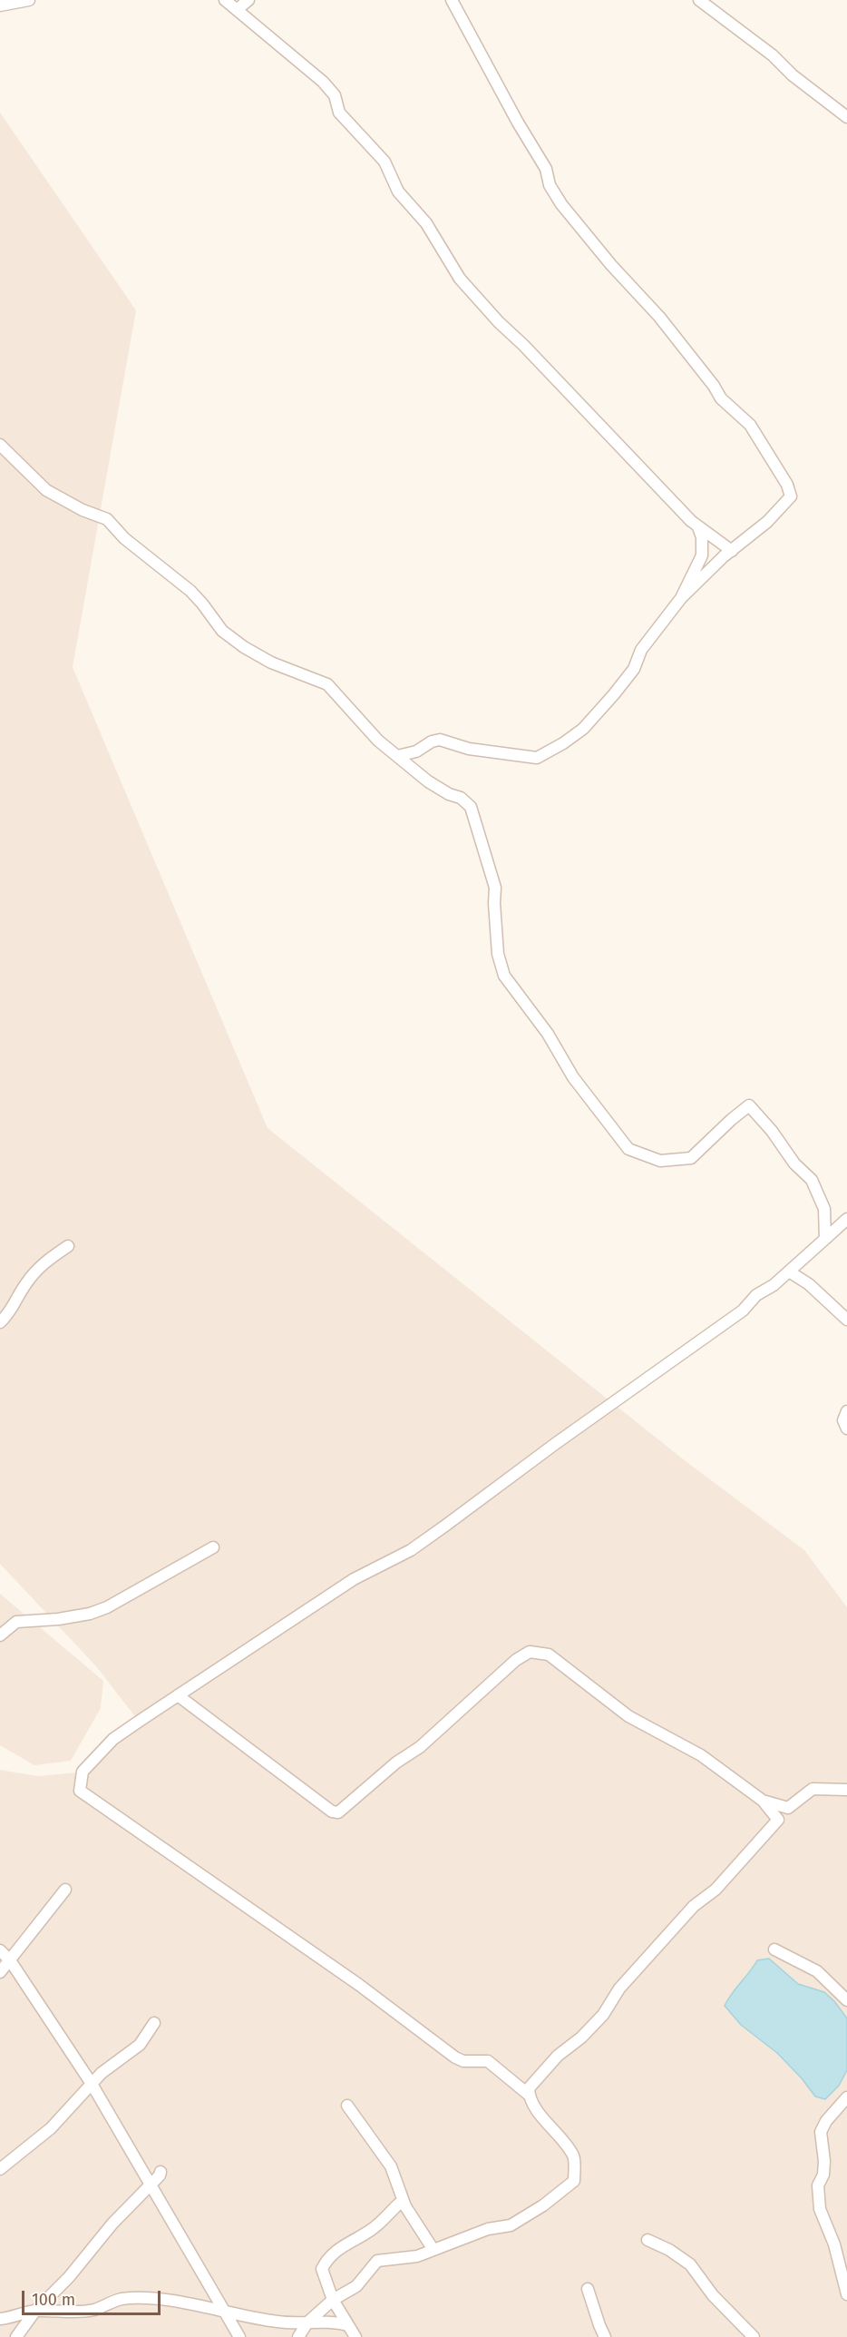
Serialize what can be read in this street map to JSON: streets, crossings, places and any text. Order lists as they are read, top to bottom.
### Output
{
  "scale_bar": "100 m"
}
